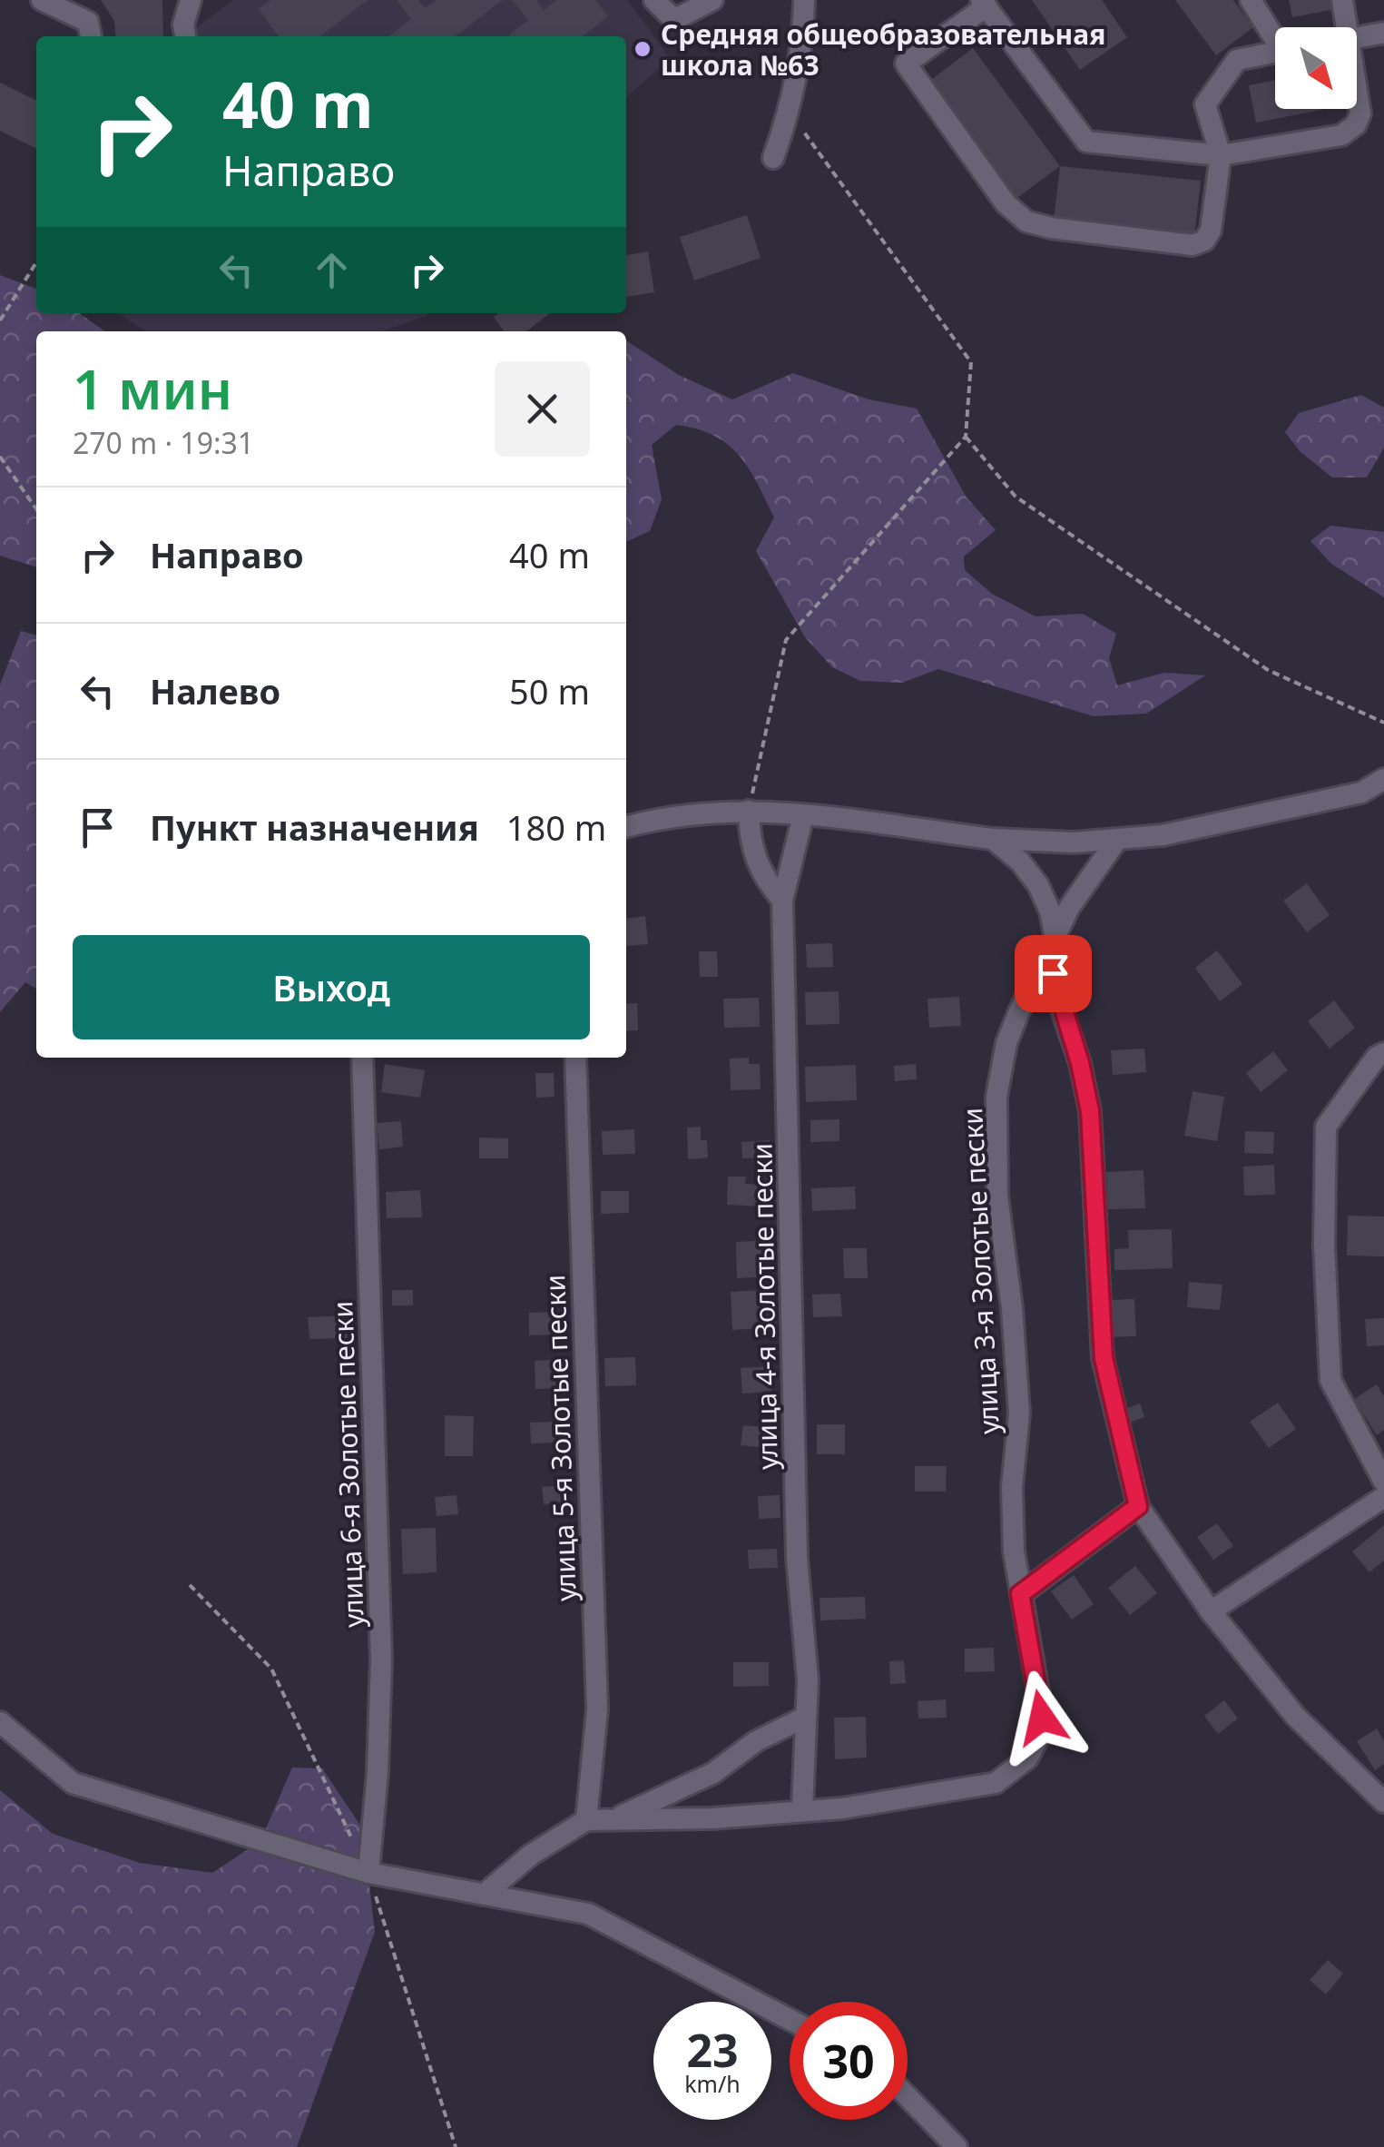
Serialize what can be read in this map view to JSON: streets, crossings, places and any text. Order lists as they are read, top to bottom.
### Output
{
  "streets": {
    "street": [
      "улица 3-я Золотые пески",
      "улица 4-я Золотые пески",
      "улица 5-я Золотые пески",
      "улица 6-я Золотые пески"
    ]
  },
  "crossings": [
    ["улица 3-я Золотые пески", "улица 4-я Золотые пески"],
    ["улица 3-я Золотые пески", "улица 5-я Золотые пески"]
  ],
  "places": ["Средняя общеобразовательная школа №63"],
  "north": "bottom right",
  "page": {
    "turn": ["40 m", "Направо"],
    "heading": ["1 мин", "270 m · 19:31"],
    "list": [
      {
        "name": "Направо",
        "value": "40 m"
      },
      {
        "name": "Налево",
        "value": "50 m"
      },
      {
        "name": "Пункт назначения",
        "value": "180 m"
      }
    ],
    "buttons": "Выход",
    "speed": "23 km/h",
    "limit": "30"
  }
}
